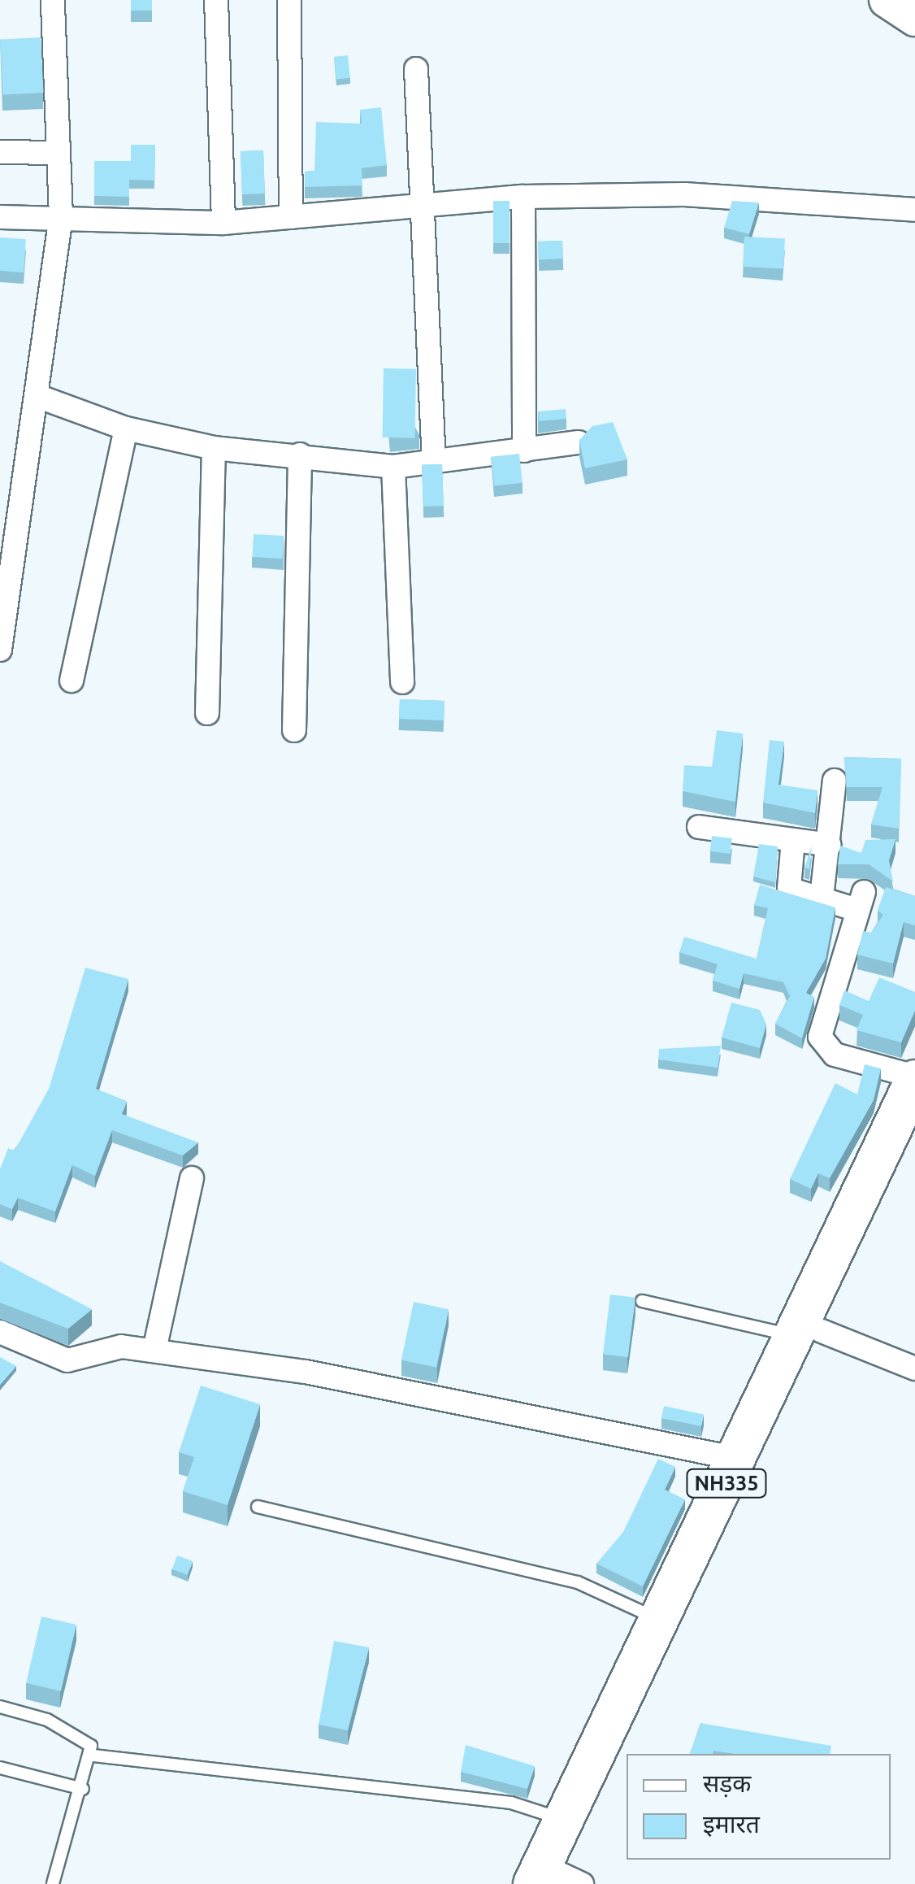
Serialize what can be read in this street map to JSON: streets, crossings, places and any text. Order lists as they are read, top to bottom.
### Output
{
  "streets": {
    "highway": ["NH335"]
  },
  "legend": ["सड़क", "इमारत"]
}
